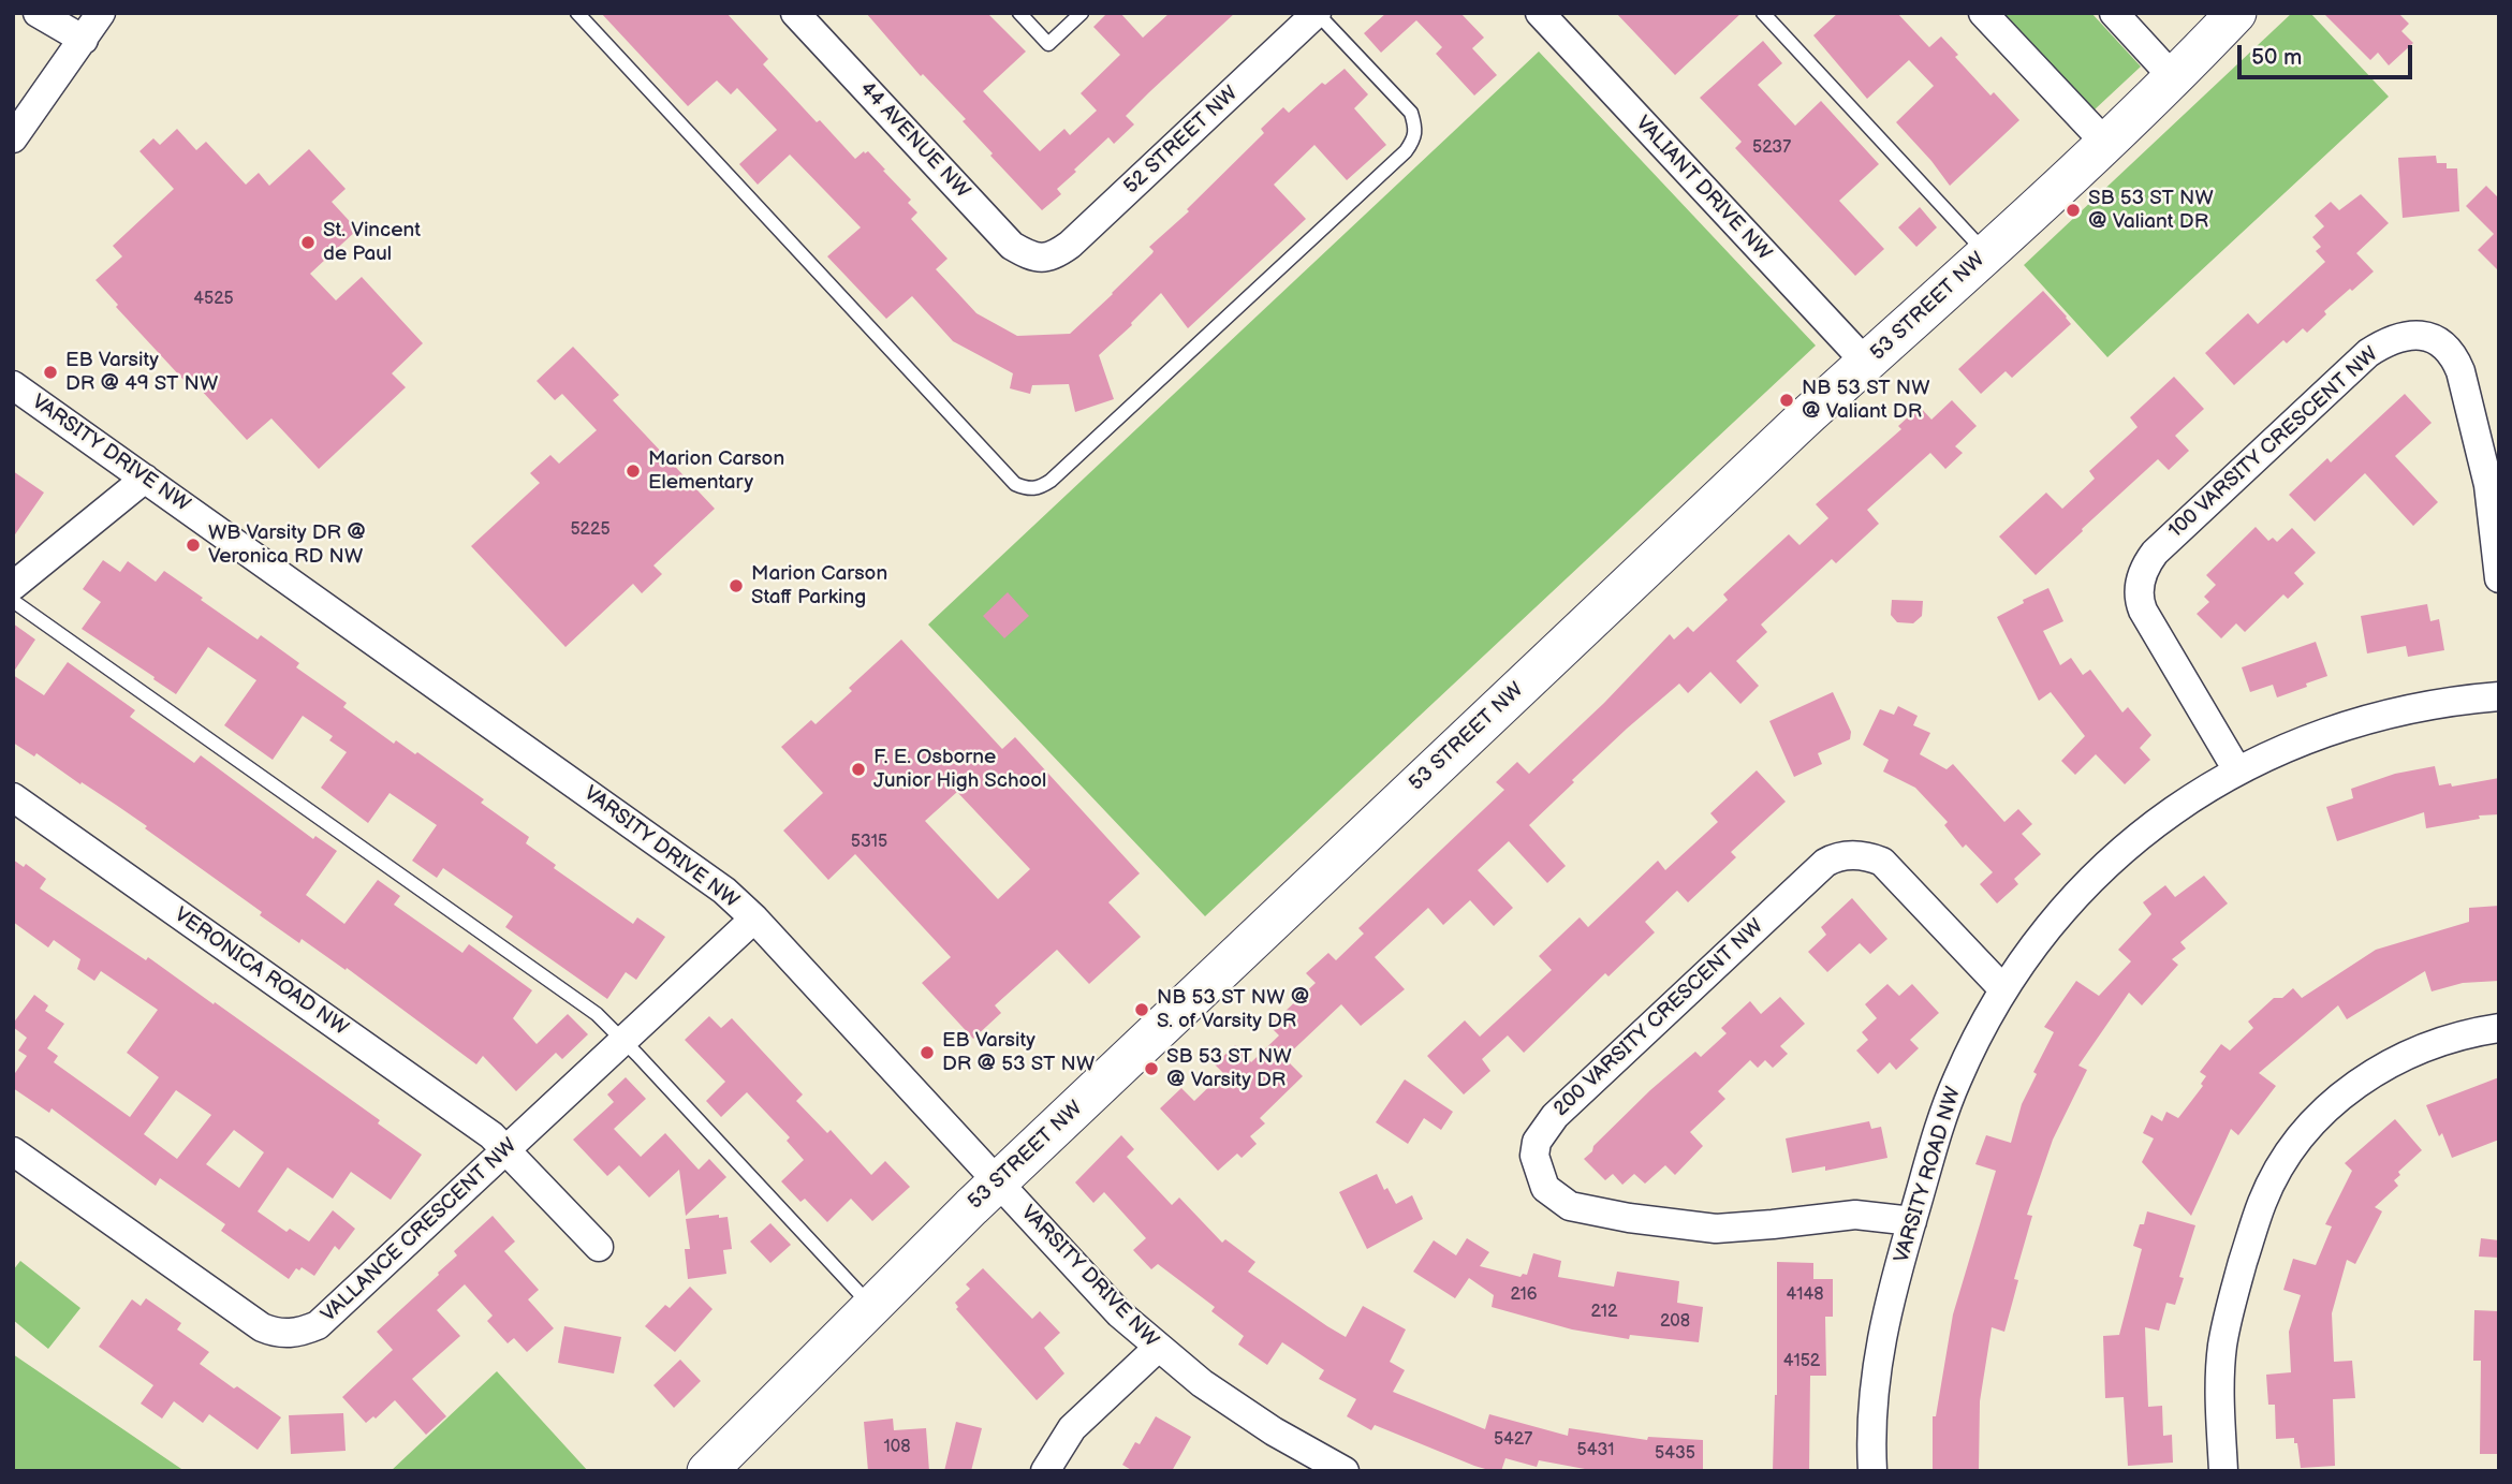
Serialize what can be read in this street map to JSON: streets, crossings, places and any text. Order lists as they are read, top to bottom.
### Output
{
  "streets": {
    "street": [
      "44 AVENUE NW",
      "52 STREET NW",
      "VALIANT DRIVE NW",
      "53 STREET NW",
      "100 VARSITY CRESCENT NW",
      "VARSITY DRIVE NW",
      "VERONICA ROAD NW",
      "200 VARSITY CRESCENT NW",
      "VARSITY ROAD NW",
      "VALLANCE CRESCENT NW"
    ]
  },
  "crossings": [
    ["44 AVENUE NW", "52 STREET NW"],
    ["VALIANT DRIVE NW", "53 STREET NW"],
    ["53 STREET NW", "VARSITY DRIVE NW"],
    ["100 VARSITY CRESCENT NW", "VARSITY ROAD NW"],
    ["VARSITY DRIVE NW", "VALLANCE CRESCENT NW"],
    ["VERONICA ROAD NW", "VALLANCE CRESCENT NW"],
    ["200 VARSITY CRESCENT NW", "VARSITY ROAD NW"]
  ],
  "places": [
    "SB 53 ST NW @ Valiant DR",
    "St. Vincent de Paul",
    "EB Varsity DR @ 49 ST NW",
    "NB 53 ST NW @ Valiant DR",
    "Marion Carson Elementary",
    "WB Varsity DR @ Veronica RD NW",
    "Marion Carson Staff Parking",
    "F. E. Osborne Junior High School",
    "NB 53 ST NW @ S. of Varsity DR",
    "EB Varsity DR @ 53 ST NW",
    "SB 53 ST NW @ Varsity DR"
  ],
  "house_numbers": [
    "5237",
    "4525",
    "5225",
    "5315",
    "216",
    "4148",
    "212",
    "208",
    "4152",
    "5427",
    "108",
    "5431",
    "5435"
  ],
  "scale_bar": "50 m"
}
